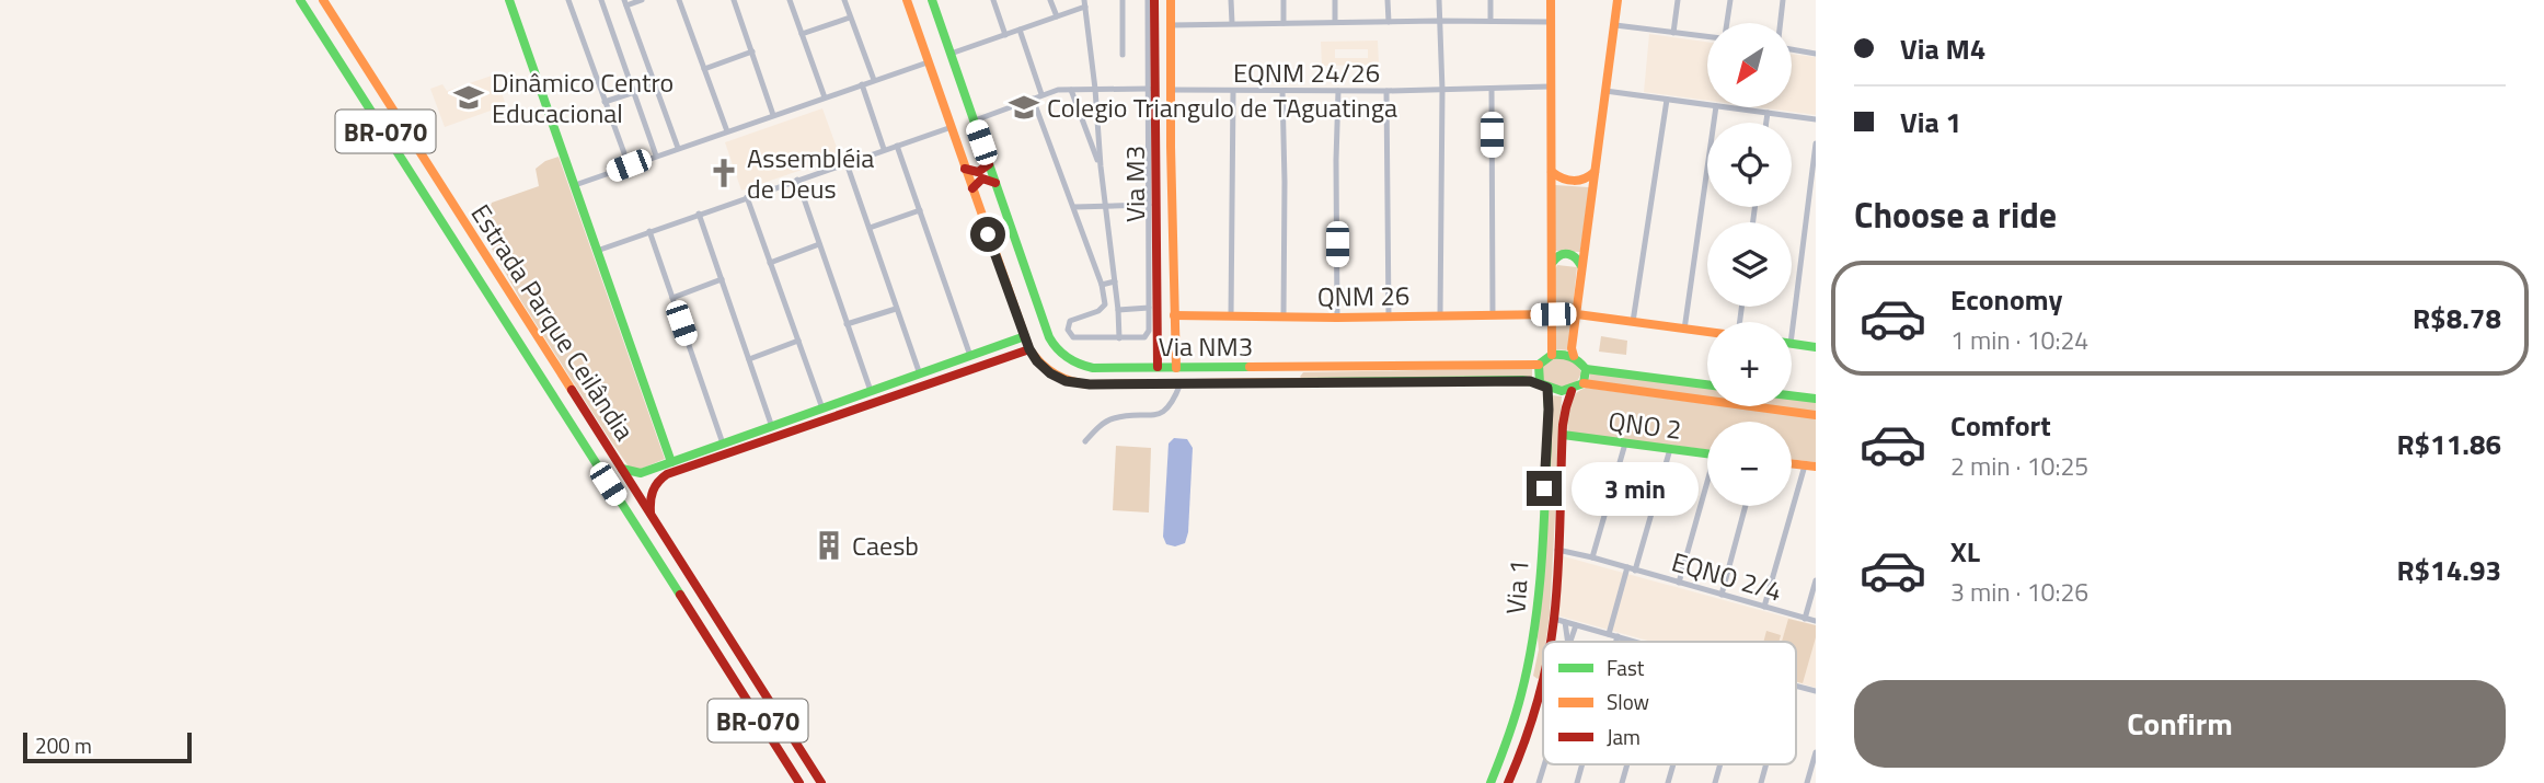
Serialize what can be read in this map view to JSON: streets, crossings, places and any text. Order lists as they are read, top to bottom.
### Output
{
  "streets": {
    "main road": [
      "BR-070",
      "Via M3",
      "QNM 26",
      "Estrada Parque Ceilândia",
      "Via NM3",
      "QNO 2",
      "Via 1"
    ],
    "street": ["EQNM 24/26", "EQNO 2/4"]
  },
  "crossings": [
    ["Via M3", "Via NM3"],
    ["Via NM3", "Via 1"],
    ["QNO 2", "Via 1"],
    ["EQNO 2/4", "Via 1"]
  ],
  "places": {
    "school or university": ["Dinâmico Centro Educacional", "Colegio Triangulo de TAguatinga"],
    "church": ["Assembléia de Deus"],
    "building": ["Caesb"]
  },
  "legend": ["Fast", "Slow", "Jam"],
  "scale_bar": "200 m",
  "north": "bottom left",
  "page": {
    "banner": ["Via M4", "Via 1"],
    "map_buttons": ["+", "−"],
    "heading": "Choose a ride",
    "list": [
      {
        "name": "Economy",
        "note": "1 min · 10:24",
        "value": "R$8.78"
      },
      {
        "name": "Comfort",
        "note": "2 min · 10:25",
        "value": "R$11.86"
      },
      {
        "name": "XL",
        "note": "3 min · 10:26",
        "value": "R$14.93"
      }
    ],
    "bubble": "3 min",
    "buttons": "Confirm",
    "scale": "200 m"
  }
}
